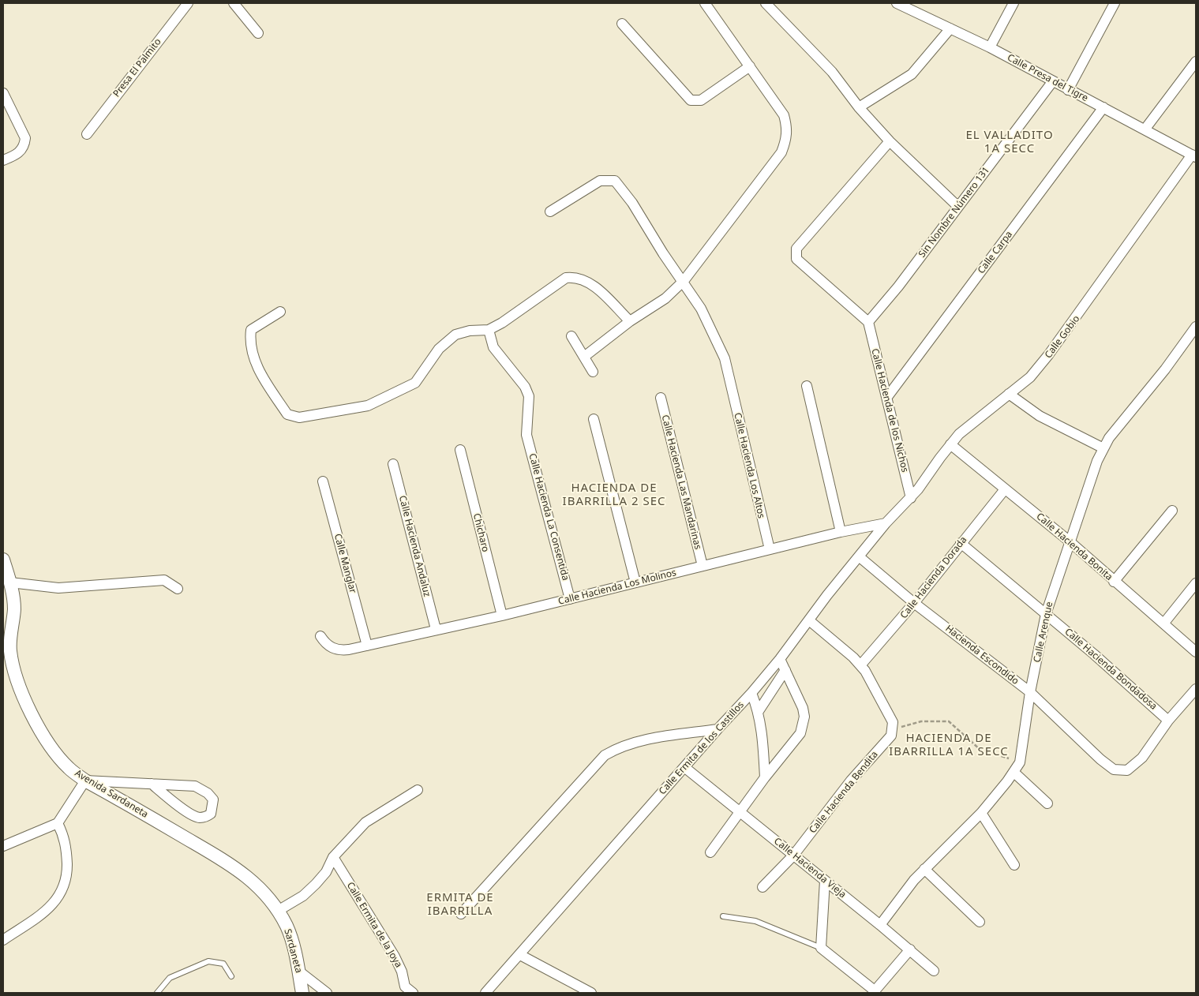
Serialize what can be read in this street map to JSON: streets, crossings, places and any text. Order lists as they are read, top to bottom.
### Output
{
  "streets": {
    "street": [
      "Presa El Palmito",
      "Calle Presa del Tigre",
      "Sin Nombre Número 131",
      "Calle Carpa",
      "Calle Gobio",
      "Calle Hacienda de los Nichos",
      "Calle Hacienda Los Altos",
      "Calle Hacienda Las Mandarinas",
      "Calle Hacienda La Consentida",
      "Chicharo",
      "Calle Hacienda Andaluz",
      "Calle Hacienda Bonita",
      "Calle Manglar",
      "Calle Hacienda Dorada",
      "Calle Hacienda Los Molinos",
      "Calle Arenque",
      "Hacienda Escondido",
      "Calle Hacienda Bondadosa",
      "Calle Ermita de los Castillos",
      "Calle Hacienda Bendita",
      "Avenida Sardaneta",
      "Calle Hacienda Vieja",
      "Calle Ermita de la Joya",
      "Sardaneta"
    ]
  },
  "crossings": [
    ["Calle Presa del Tigre", "Sin Nombre Número 131"],
    ["Calle Presa del Tigre", "Calle Carpa"],
    ["Calle Presa del Tigre", "Calle Gobio"],
    ["Sin Nombre Número 131", "Calle Hacienda de los Nichos"],
    ["Calle Carpa", "Calle Hacienda de los Nichos"],
    ["Calle Gobio", "Calle Hacienda de los Nichos"],
    ["Calle Gobio", "Calle Hacienda Bonita"],
    ["Calle Gobio", "Calle Ermita de los Castillos"],
    ["Calle Hacienda de los Nichos", "Calle Ermita de los Castillos"],
    ["Calle Hacienda Los Altos", "Calle Hacienda Los Molinos"],
    ["Calle Hacienda Las Mandarinas", "Calle Hacienda Los Molinos"],
    ["Calle Hacienda La Consentida", "Calle Hacienda Los Molinos"],
    ["Chicharo", "Calle Hacienda Los Molinos"],
    ["Calle Hacienda Andaluz", "Calle Hacienda Los Molinos"],
    ["Calle Hacienda Bonita", "Calle Hacienda Dorada"],
    ["Calle Hacienda Bonita", "Calle Arenque"],
    ["Calle Manglar", "Calle Hacienda Los Molinos"],
    ["Calle Hacienda Dorada", "Hacienda Escondido"],
    ["Calle Hacienda Dorada", "Calle Hacienda Bondadosa"],
    ["Calle Hacienda Los Molinos", "Calle Ermita de los Castillos"],
    ["Calle Arenque", "Hacienda Escondido"],
    ["Calle Arenque", "Calle Hacienda Bondadosa"],
    ["Calle Arenque", "Calle Hacienda Vieja"],
    ["Hacienda Escondido", "Calle Hacienda Bondadosa"],
    ["Hacienda Escondido", "Calle Ermita de los Castillos"],
    ["Calle Ermita de los Castillos", "Calle Hacienda Vieja"],
    ["Calle Hacienda Bendita", "Calle Hacienda Vieja"],
    ["Avenida Sardaneta", "Sardaneta"]
  ],
  "districts": [
    "EL VALLADITO 1A SECC",
    "HACIENDA DE IBARRILLA 2 SEC",
    "HACIENDA DE IBARRILLA 1A SECC",
    "ERMITA DE IBARRILLA"
  ]
}
